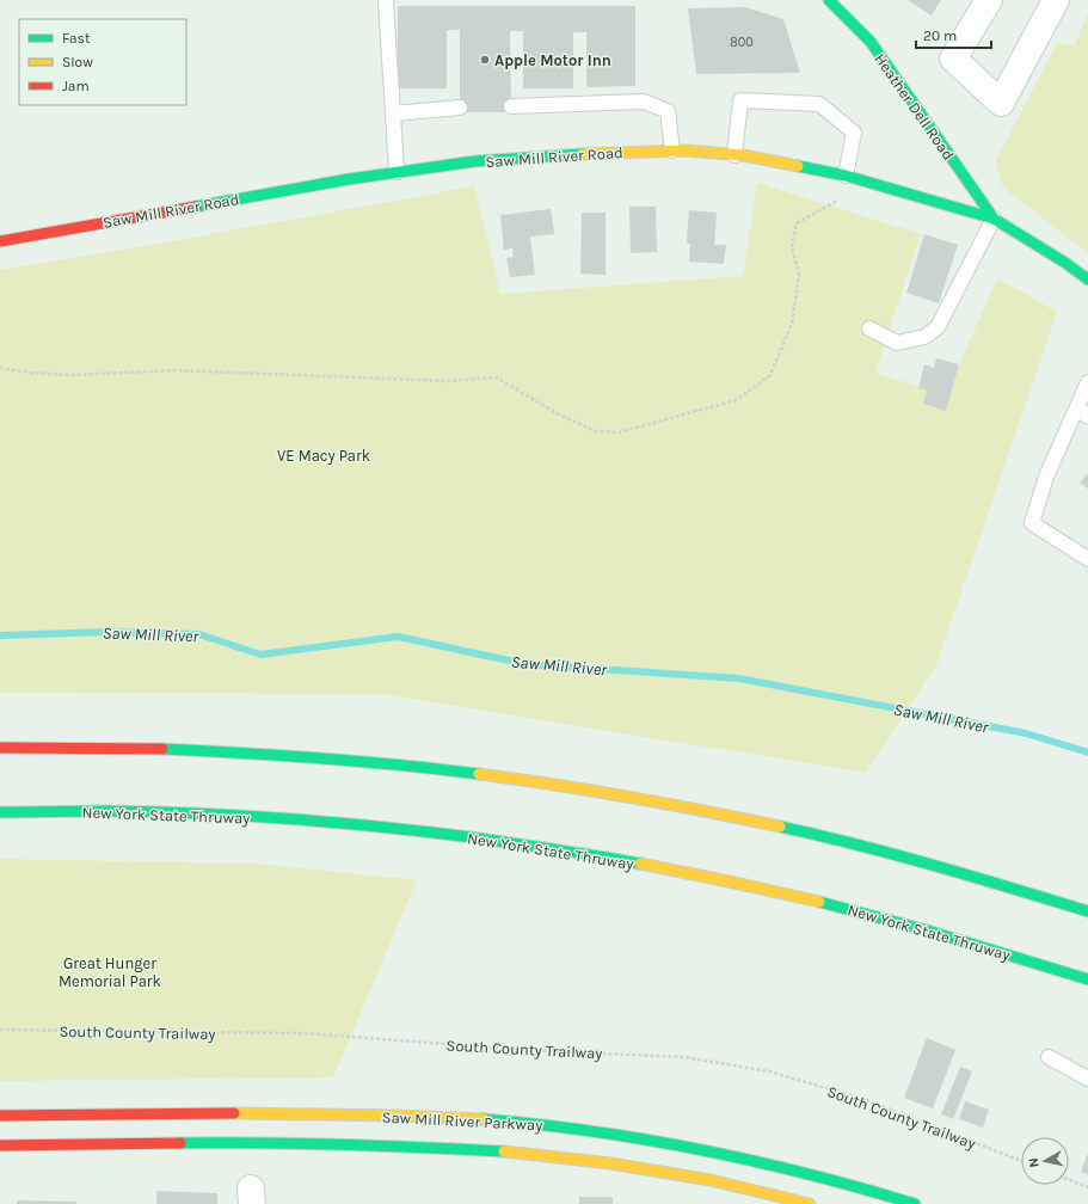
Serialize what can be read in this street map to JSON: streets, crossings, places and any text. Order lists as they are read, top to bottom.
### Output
{
  "streets": {
    "main road": [
      "Heather Dell Road",
      "Saw Mill River Road",
      "New York State Thruway",
      "Saw Mill River Parkway"
    ],
    "path": ["South County Trailway"]
  },
  "crossings": [
    ["Heather Dell Road", "Saw Mill River Road"]
  ],
  "water": ["Saw Mill River"],
  "parks": ["VE Macy Park", "Great Hunger Memorial Park"],
  "places": ["Apple Motor Inn"],
  "house_numbers": ["800"],
  "legend": ["Fast", "Slow", "Jam"],
  "scale_bar": "20 m",
  "north": "left"
}
